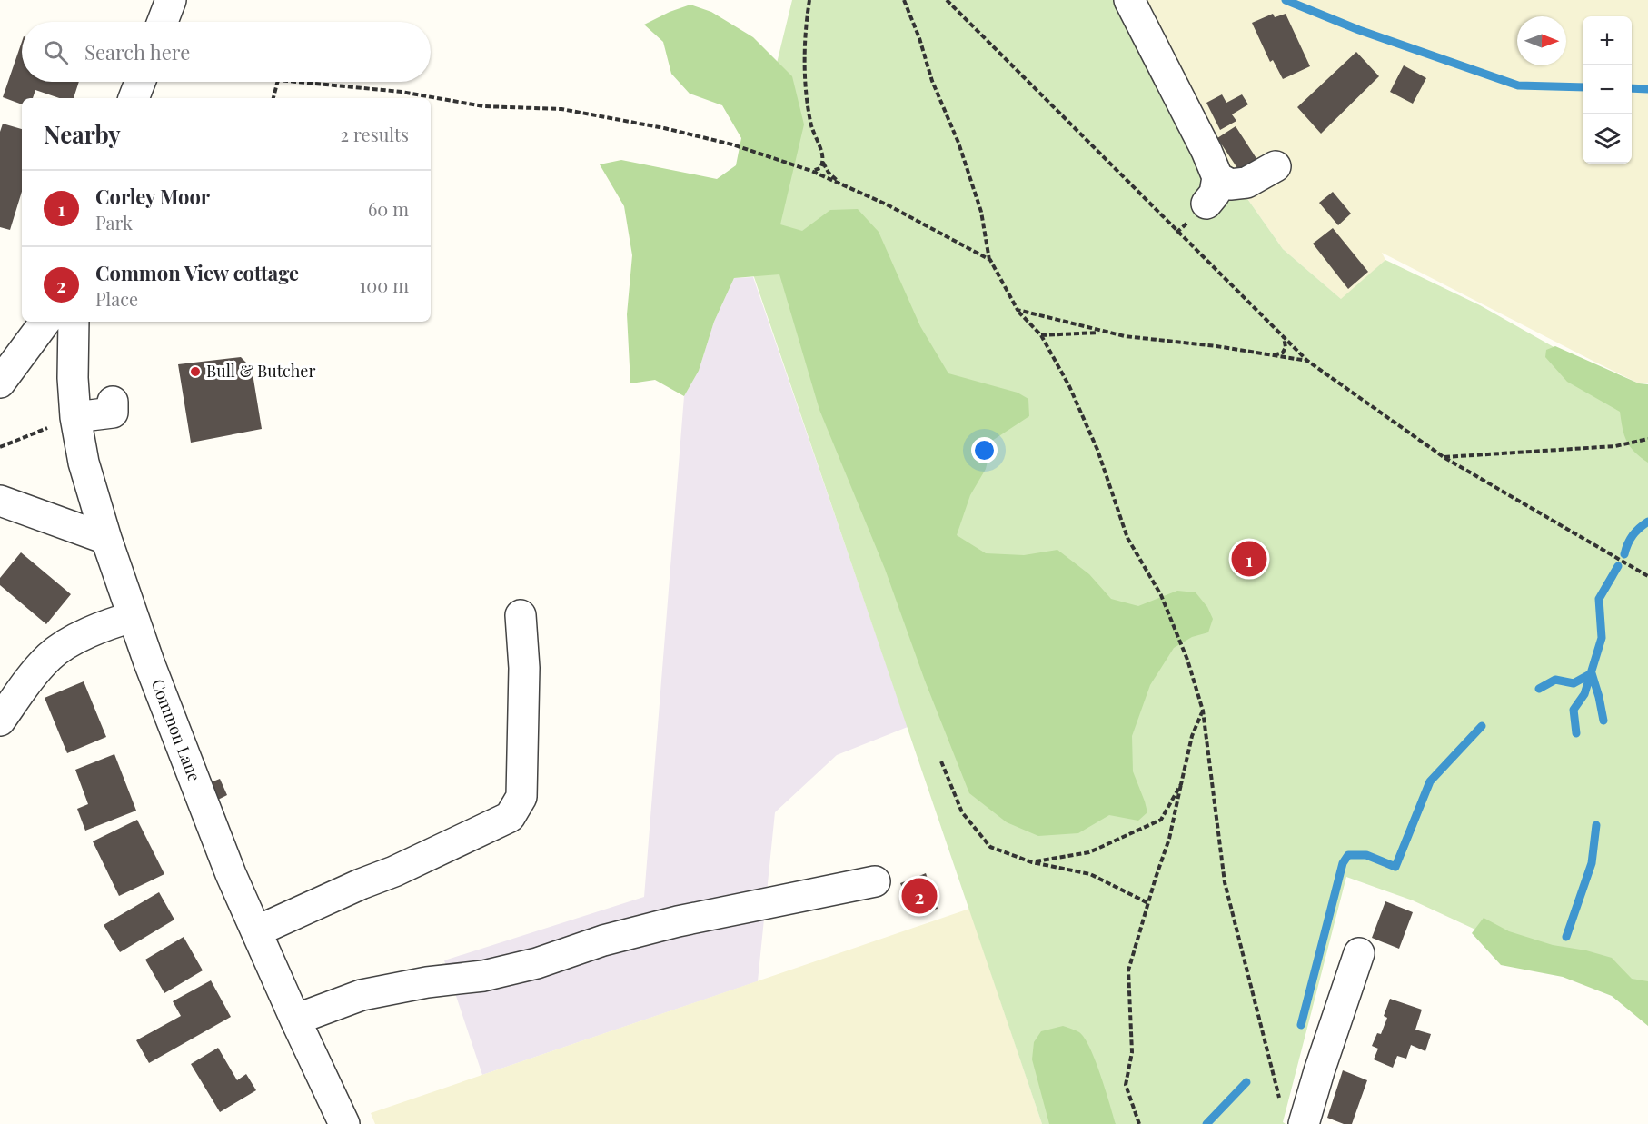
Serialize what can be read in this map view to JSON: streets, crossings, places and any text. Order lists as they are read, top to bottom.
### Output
{
  "streets": {
    "street": ["Common Lane"]
  },
  "places": ["Bull & Butcher"],
  "north": "right",
  "page": {
    "map_buttons": ["+", "−"],
    "search": "Search here",
    "heading": ["Nearby", "2 results"],
    "list": [
      {
        "mark": "1",
        "name": "Corley Moor",
        "note": "Park",
        "value": "60 m"
      },
      {
        "mark": "2",
        "name": "Common View cottage",
        "note": "Place",
        "value": "100 m"
      }
    ],
    "pins": ["1", "2"]
  }
}
